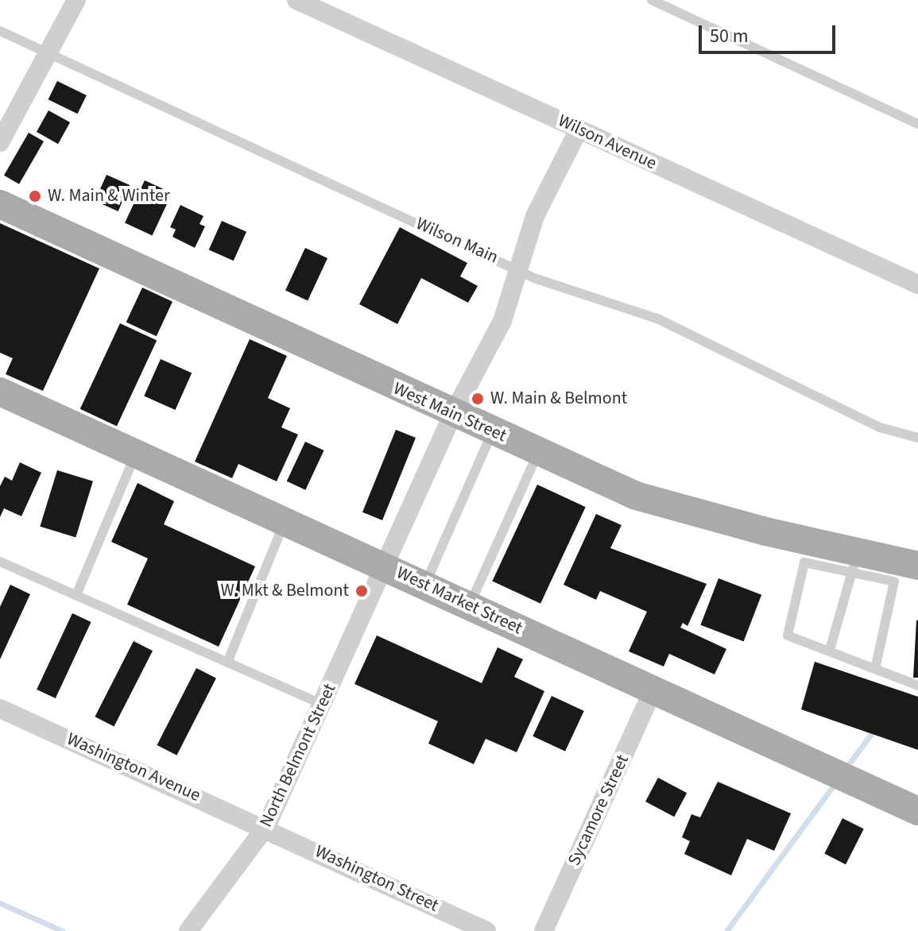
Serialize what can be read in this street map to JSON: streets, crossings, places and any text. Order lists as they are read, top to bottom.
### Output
{
  "streets": {
    "main road": ["West Main Street", "West Market Street"],
    "street": [
      "Wilson Avenue",
      "North Belmont Street",
      "Washington Avenue",
      "Sycamore Street",
      "Washington Street"
    ],
    "lane": ["Wilson Main"]
  },
  "crossings": [
    ["Wilson Avenue", "North Belmont Street"],
    ["Wilson Main", "North Belmont Street"],
    ["West Main Street", "North Belmont Street"],
    ["West Market Street", "North Belmont Street"],
    ["West Market Street", "Sycamore Street"],
    ["North Belmont Street", "Washington Avenue"],
    ["North Belmont Street", "Washington Street"],
    ["Washington Avenue", "Washington Street"]
  ],
  "places": ["W. Main & Winter", "W. Main & Belmont", "W. Mkt & Belmont"],
  "scale_bar": "50 m"
}
